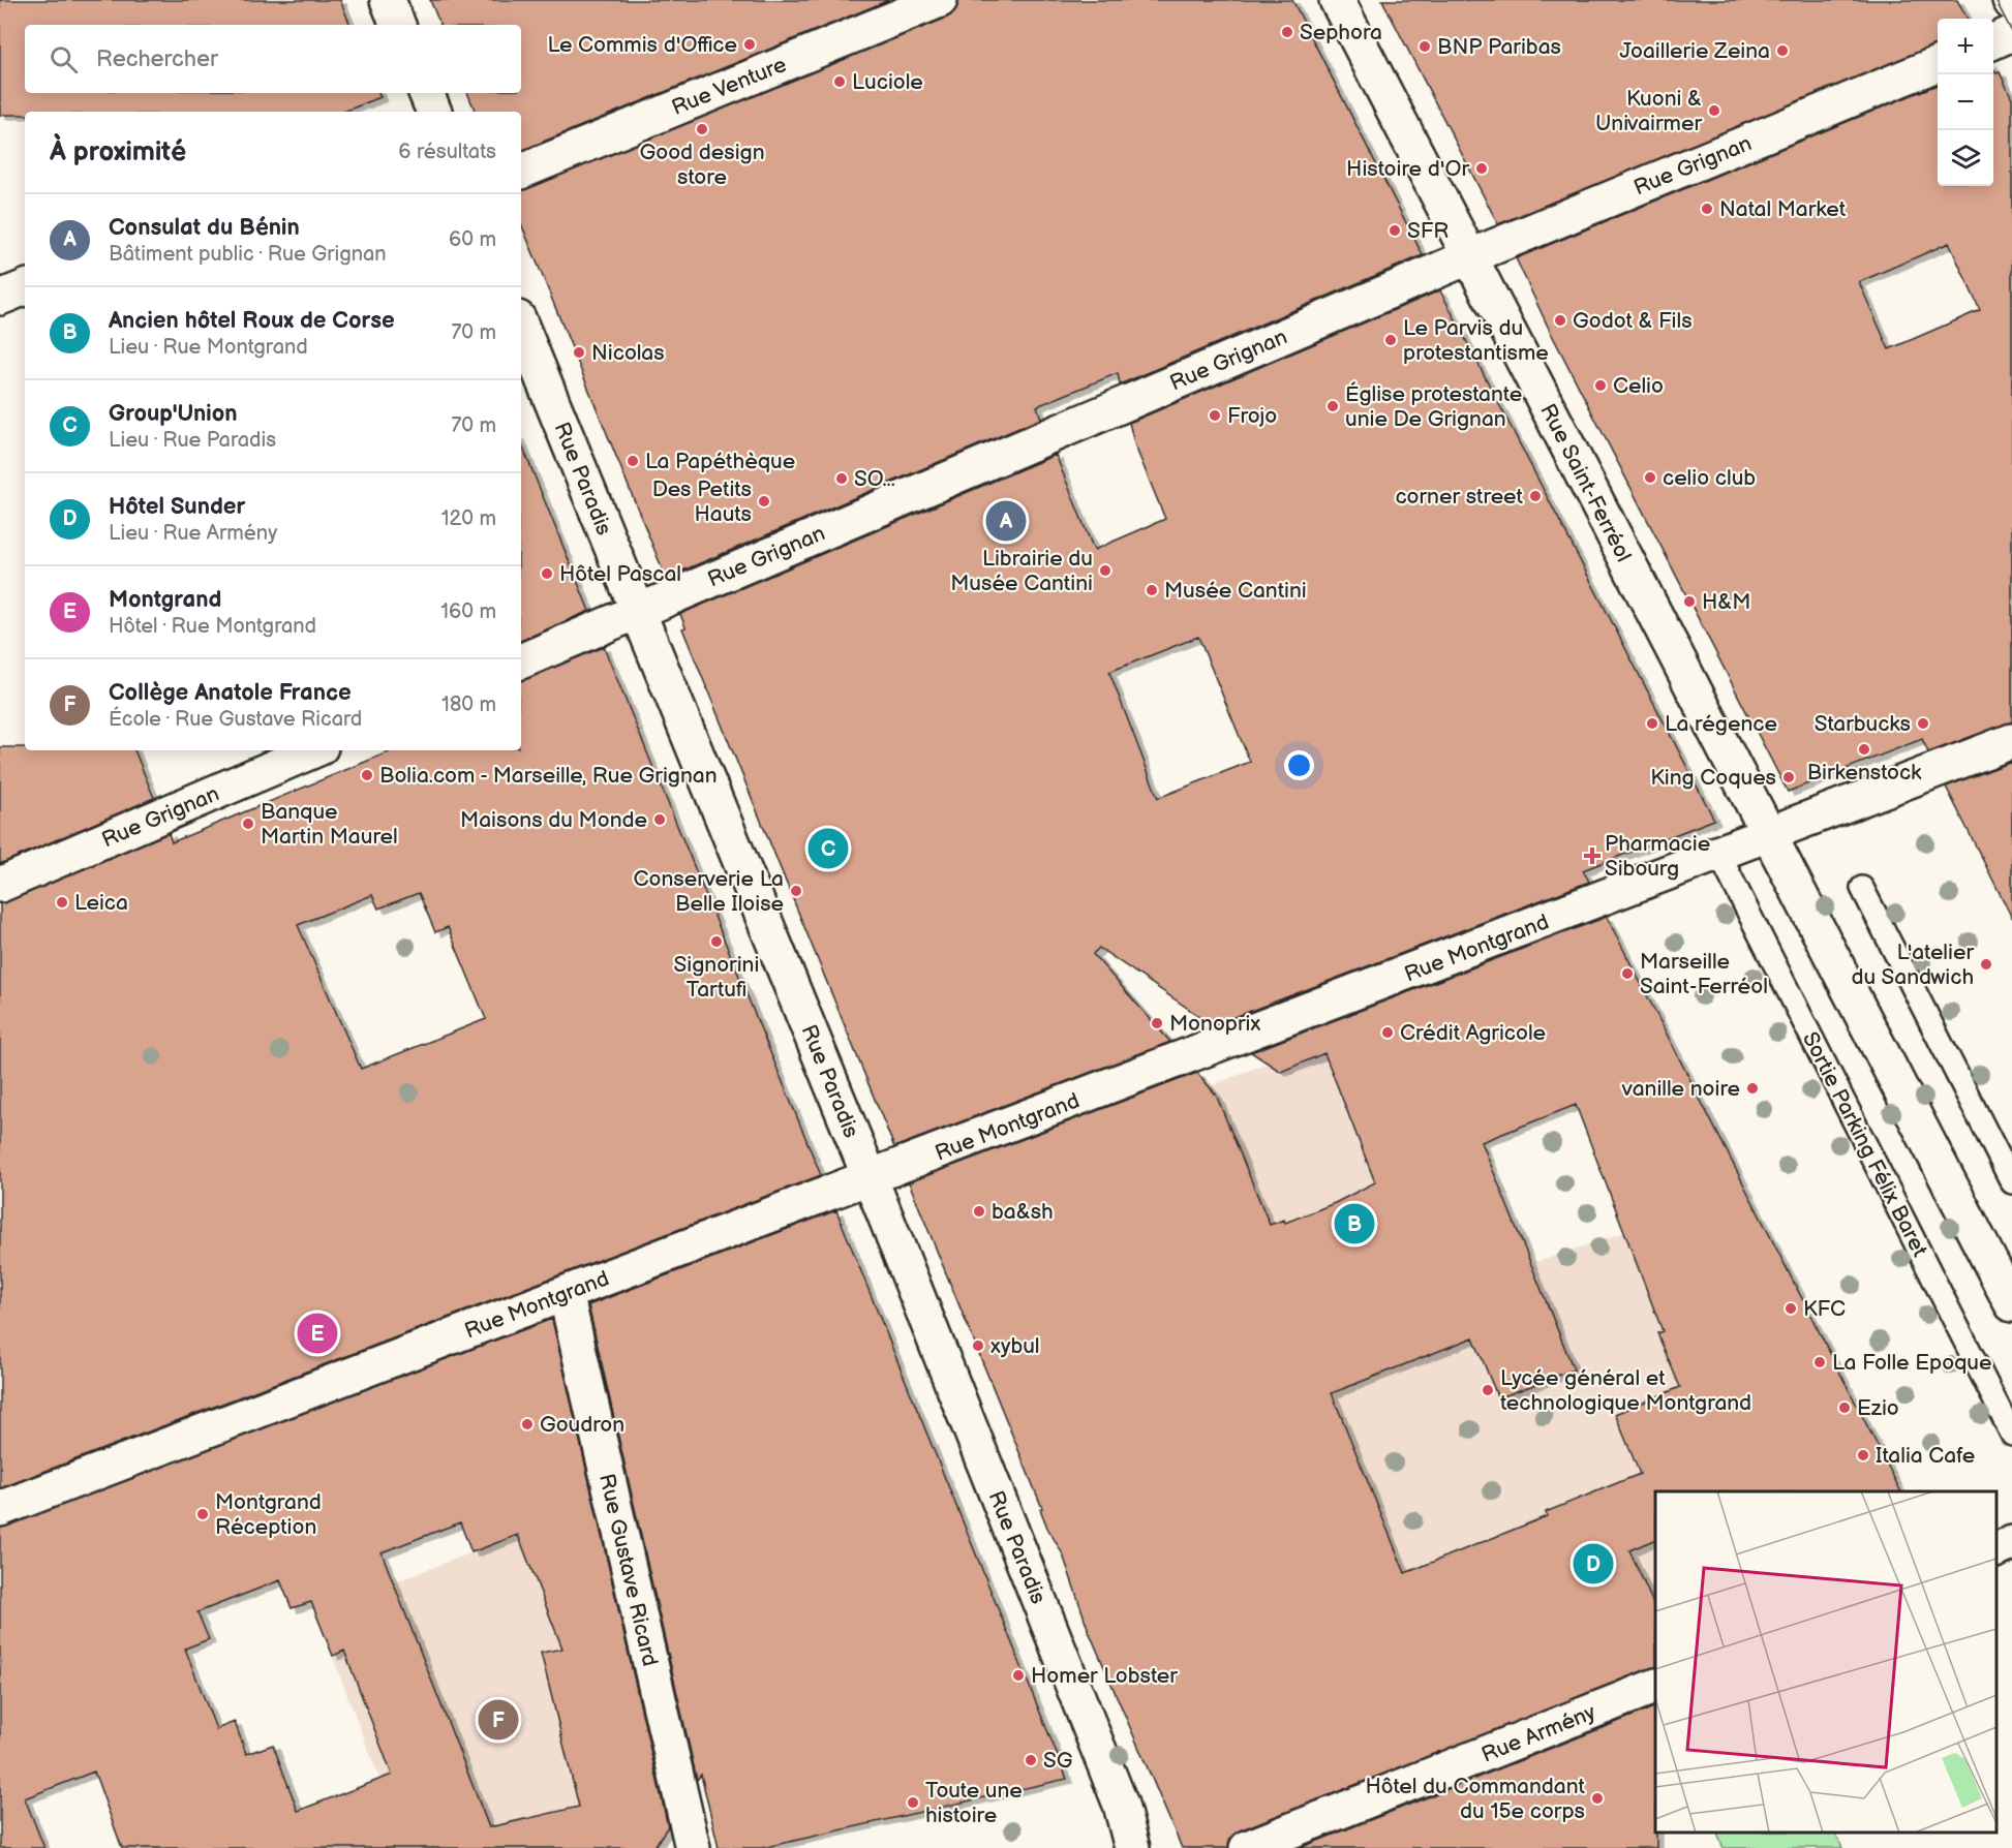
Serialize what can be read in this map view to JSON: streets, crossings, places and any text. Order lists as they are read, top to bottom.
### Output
{
  "streets": {
    "street": [
      "Rue Venture",
      "Rue Grignan",
      "Rue Paradis",
      "Rue Saint-Ferréol",
      "Rue Montgrand",
      "Rue Gustave Ricard",
      "Rue Armény"
    ],
    "lane": ["Sortie Parking Félix Baret"]
  },
  "crossings": [
    ["Rue Grignan", "Rue Paradis"],
    ["Rue Grignan", "Rue Saint-Ferréol"],
    ["Rue Paradis", "Rue Montgrand"],
    ["Rue Saint-Ferréol", "Rue Montgrand"],
    ["Rue Montgrand", "Sortie Parking Félix Baret"],
    ["Rue Montgrand", "Rue Gustave Ricard"]
  ],
  "places": {
    "other": [
      "Sephora",
      "Le Commis d'Office",
      "BNP Paribas",
      "Joaillerie Zeina",
      "Luciole",
      "Kuoni & Univairmer",
      "Good design store",
      "Histoire d'Or",
      "Natal Market",
      "SFR",
      "Godot & Fils",
      "Le Parvis du protestantisme",
      "Nicolas",
      "Celio",
      "Église protestante unie De Grignan",
      "Frojo",
      "La Papéthèque",
      "celio club",
      "SO...",
      "corner street",
      "Des Petits Hauts",
      "Librairie du Musée Cantini",
      "Hôtel Pascal",
      "Musée Cantini",
      "H&M",
      "La régence",
      "Starbucks",
      "Birkenstock",
      "Bolia.com - Marseille, Rue Grignan",
      "King Coques",
      "Maisons du Monde",
      "Banque Martin Maurel",
      "Conserverie La Belle Iloise",
      "Leica",
      "Signorini Tartufi",
      "L'atelier du Sandwich",
      "Marseille Saint-Ferréol",
      "Monoprix",
      "Crédit Agricole",
      "vanille noire",
      "ba&sh",
      "KFC",
      "xybul",
      "La Folle Epoque",
      "Lycée général et technologique Montgrand",
      "Ezio",
      "Goudron",
      "Italia Cafe",
      "Montgrand Réception",
      "Homer Lobster",
      "SG",
      "Hôtel du Commandant du 15e corps",
      "Toute une histoire"
    ],
    "health": ["Pharmacie Sibourg"]
  },
  "page": {
    "map_buttons": ["+", "−"],
    "search": "Rechercher",
    "heading": ["À proximité", "6 résultats"],
    "list": [
      {
        "mark": "A",
        "name": "Consulat du Bénin",
        "note": "Bâtiment public · Rue Grignan",
        "value": "60 m"
      },
      {
        "mark": "B",
        "name": "Ancien hôtel Roux de Corse",
        "note": "Lieu · Rue Montgrand",
        "value": "70 m"
      },
      {
        "mark": "C",
        "name": "Group'Union",
        "note": "Lieu · Rue Paradis",
        "value": "70 m"
      },
      {
        "mark": "D",
        "name": "Hôtel Sunder",
        "note": "Lieu · Rue Armény",
        "value": "120 m"
      },
      {
        "mark": "E",
        "name": "Montgrand",
        "note": "Hôtel · Rue Montgrand",
        "value": "160 m"
      },
      {
        "mark": "F",
        "name": "Collège Anatole France",
        "note": "École · Rue Gustave Ricard",
        "value": "180 m"
      }
    ],
    "pins": [
      "A",
      "C",
      "B",
      "E",
      "D",
      "F"
    ]
  }
}
